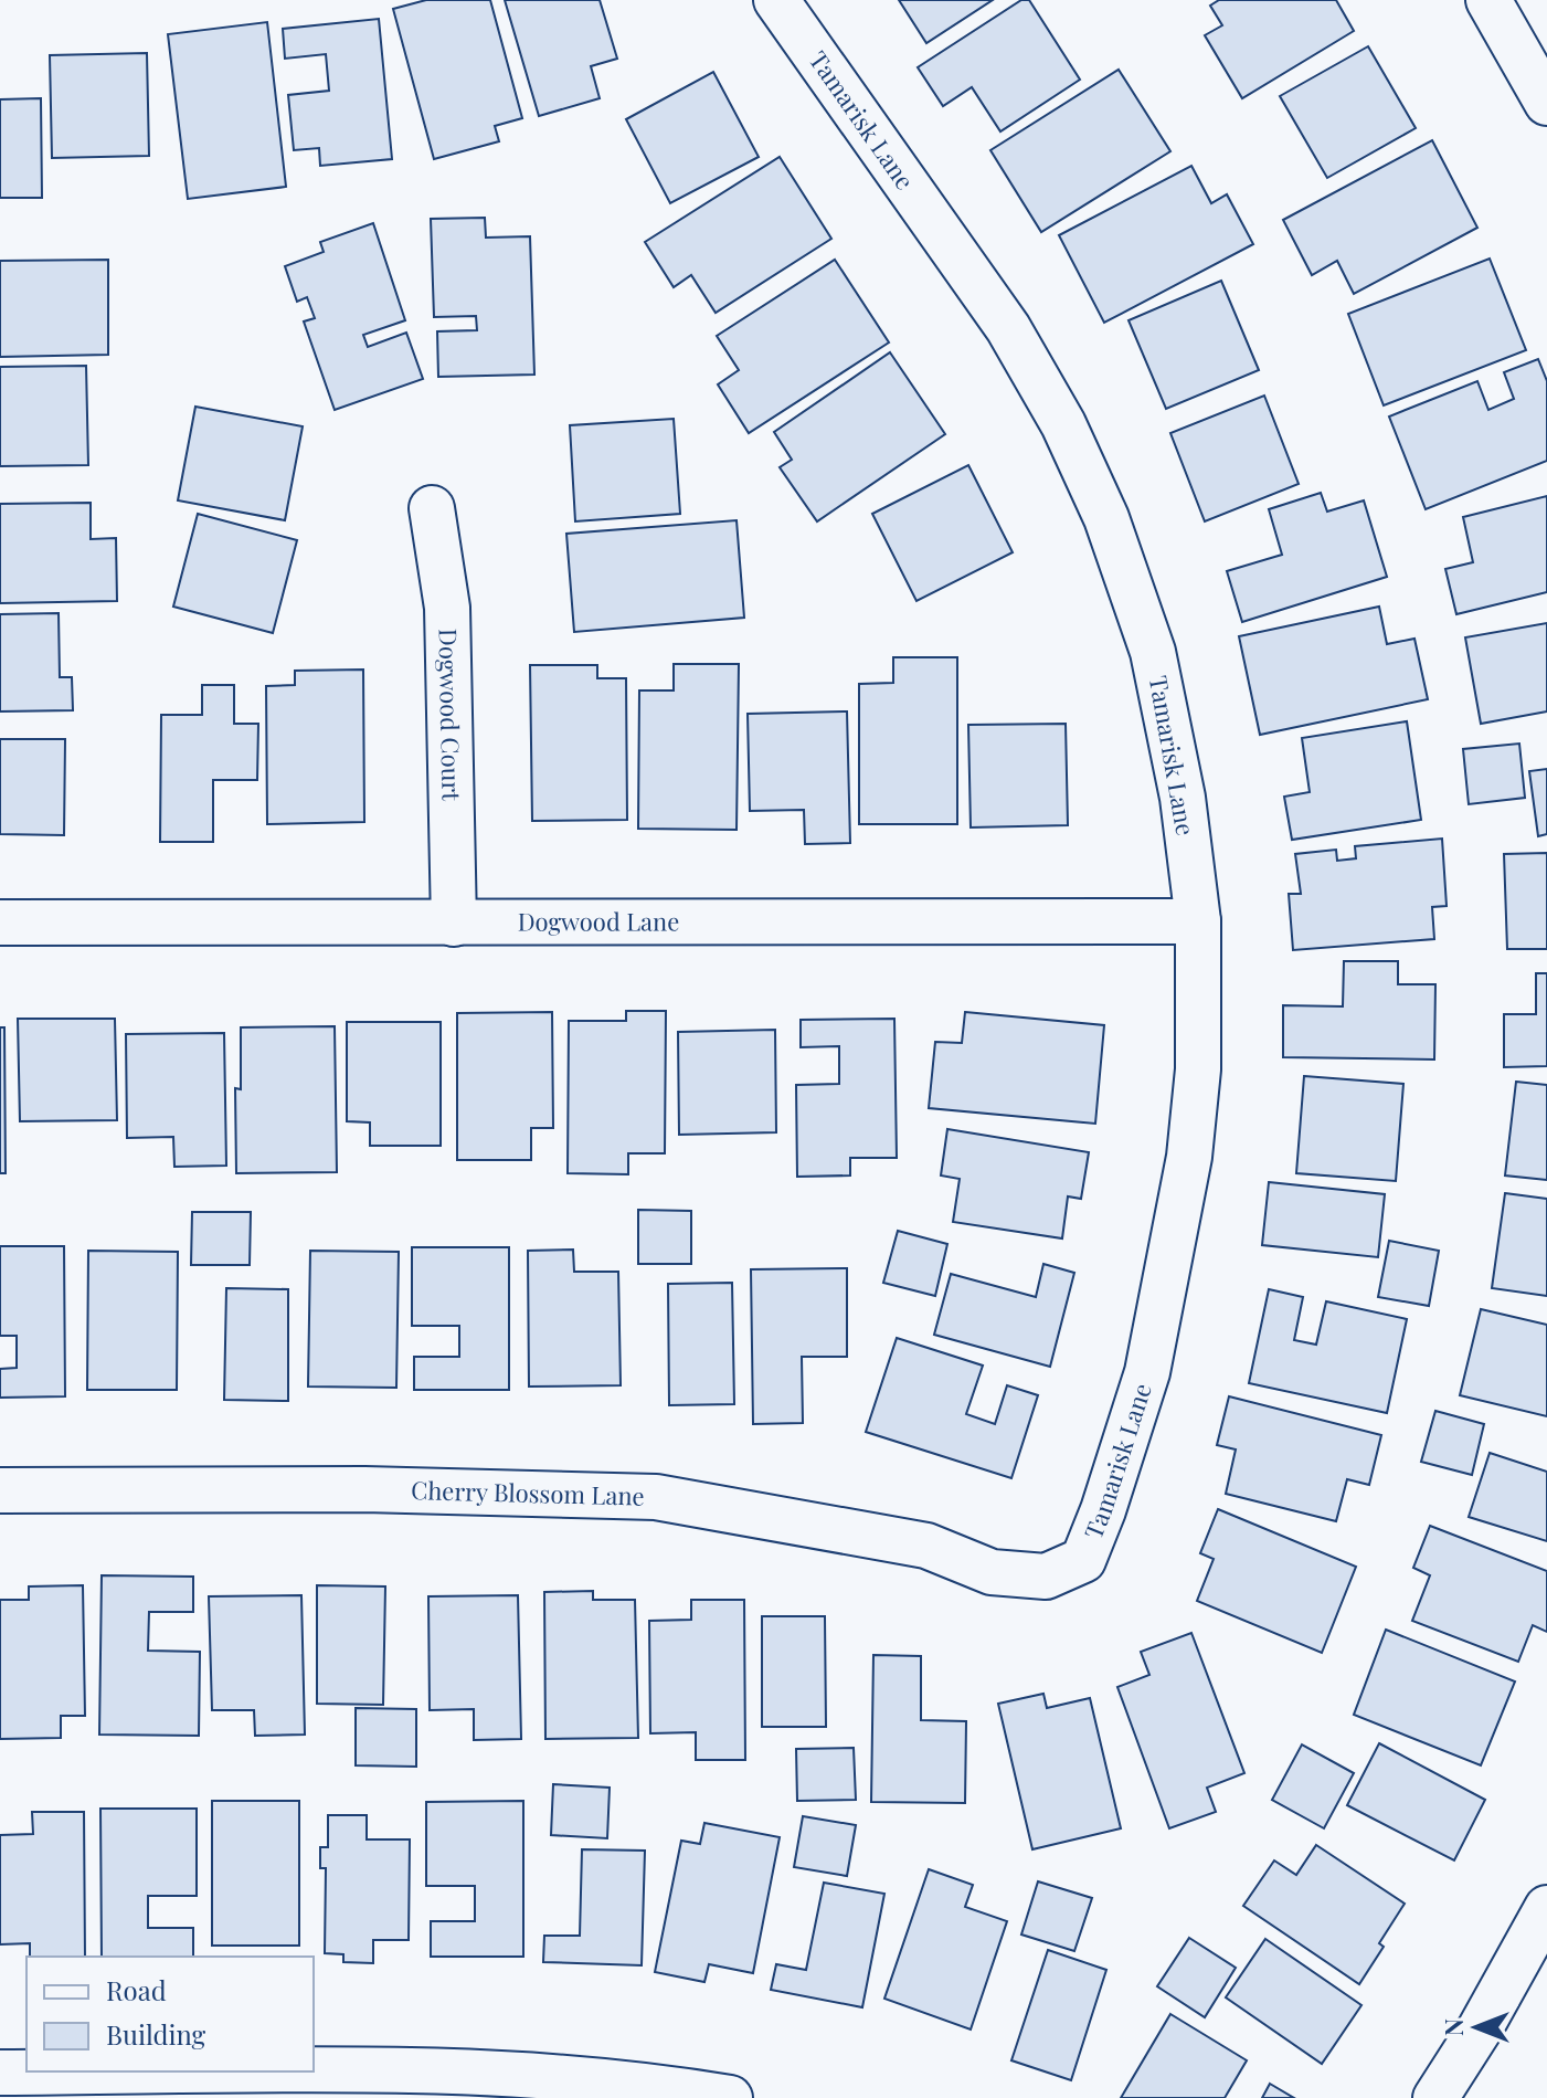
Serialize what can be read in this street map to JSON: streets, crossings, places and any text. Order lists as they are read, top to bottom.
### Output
{
  "streets": {
    "street": [
      "Tamarisk Lane",
      "Dogwood Court",
      "Dogwood Lane",
      "Cherry Blossom Lane"
    ]
  },
  "crossings": [
    ["Tamarisk Lane", "Dogwood Lane"],
    ["Tamarisk Lane", "Cherry Blossom Lane"],
    ["Dogwood Court", "Dogwood Lane"]
  ],
  "legend": ["Road", "Building"],
  "north": "left"
}
